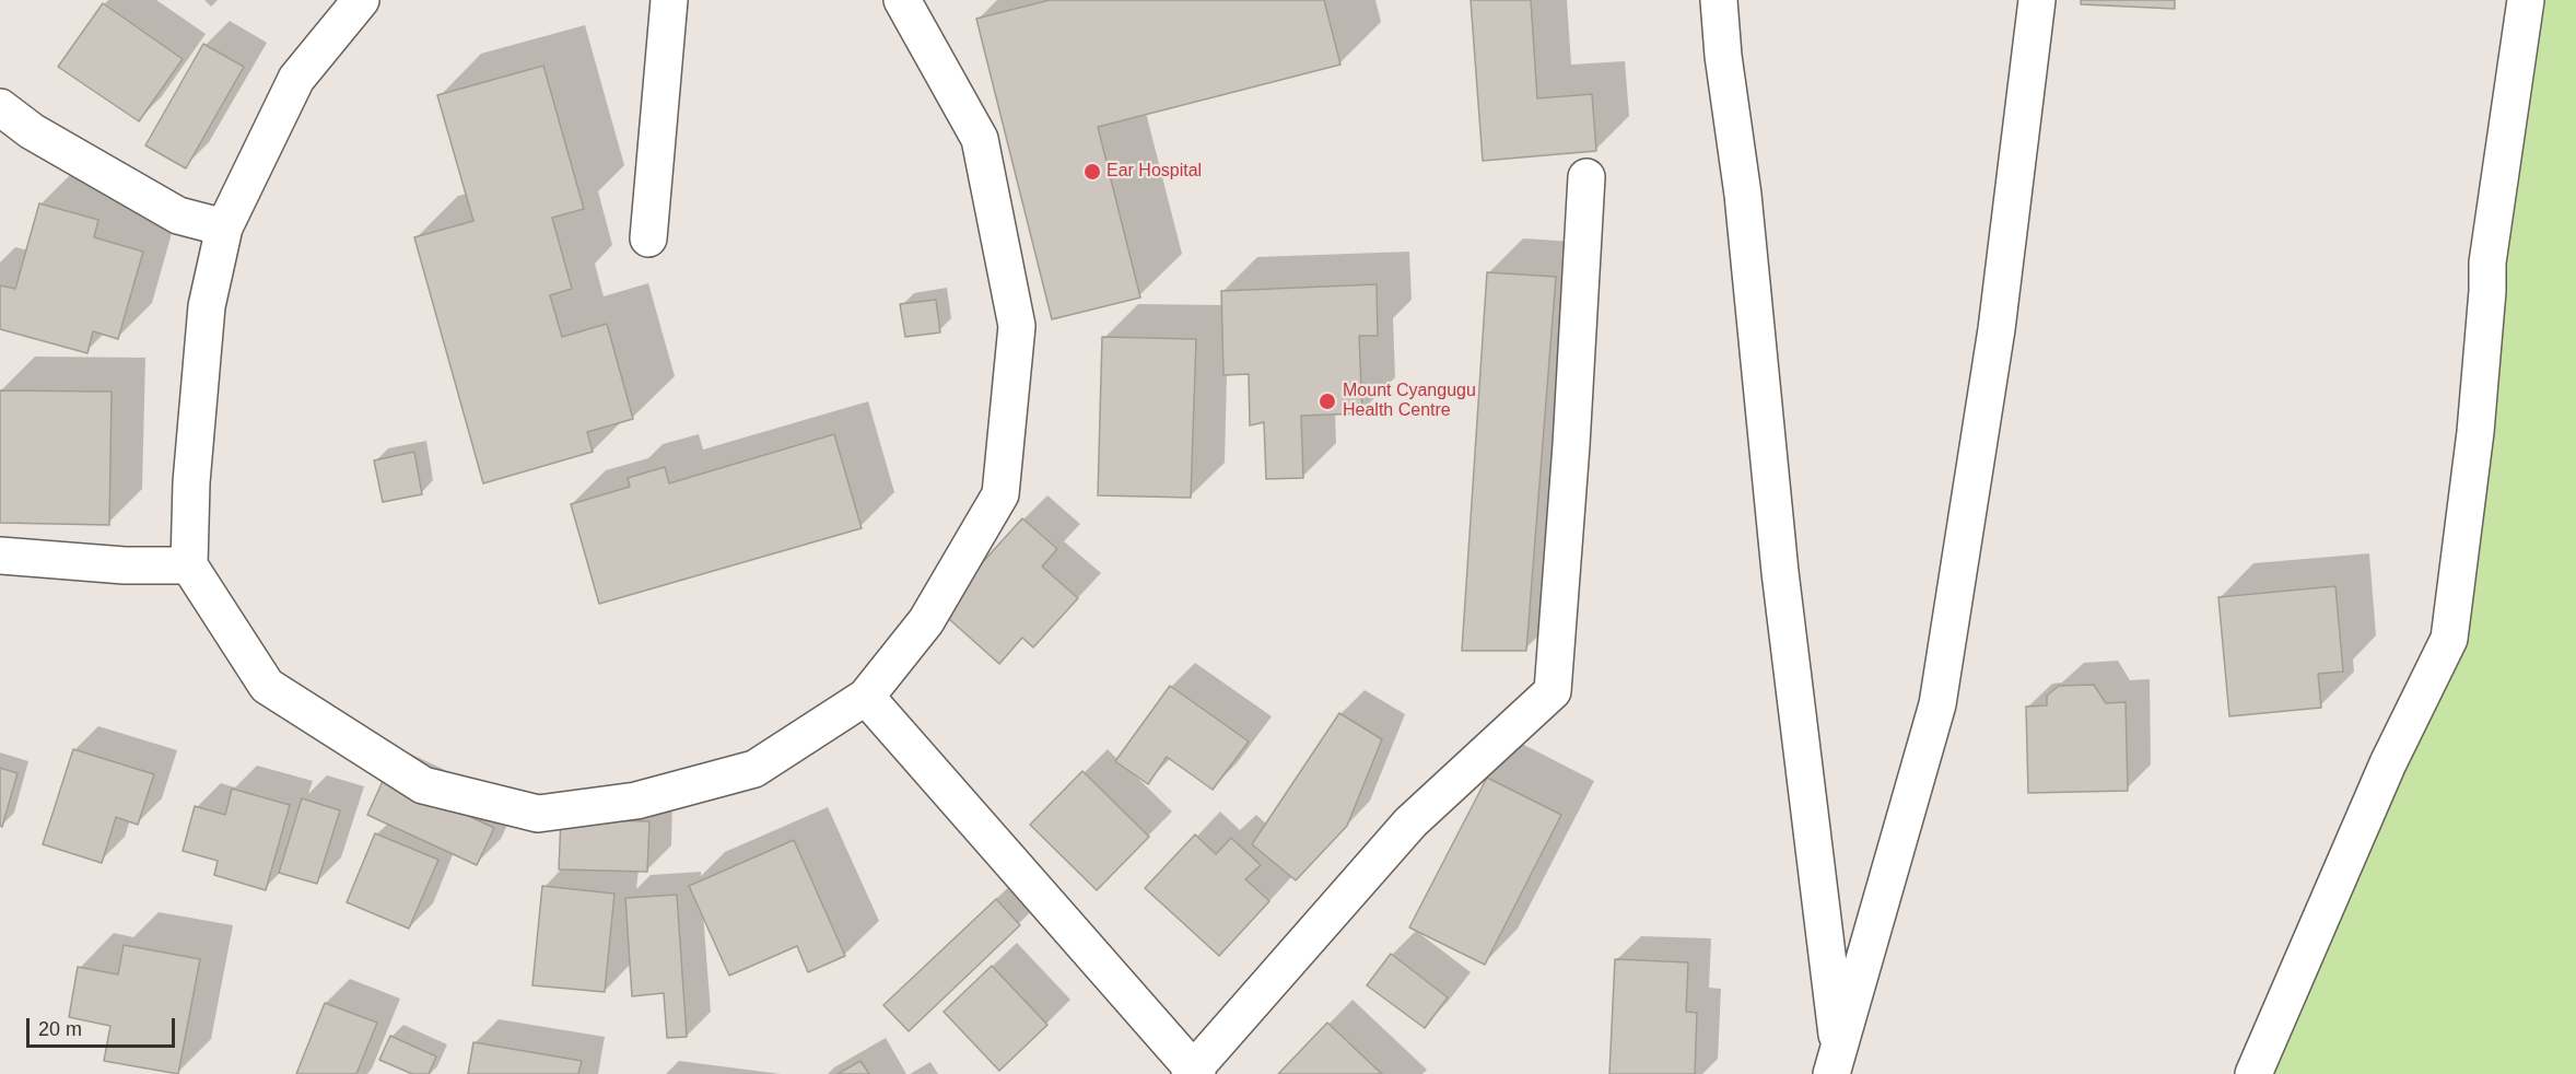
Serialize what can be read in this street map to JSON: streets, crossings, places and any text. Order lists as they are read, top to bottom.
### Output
{
  "places": ["Ear Hospital", "Mount Cyangugu Health Centre"],
  "scale_bar": "20 m"
}
